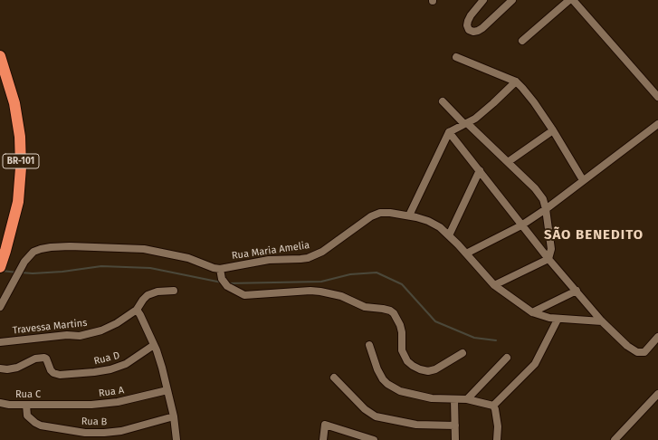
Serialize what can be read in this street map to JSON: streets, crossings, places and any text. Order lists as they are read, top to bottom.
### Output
{
  "streets": {
    "highway": ["BR-101"],
    "street": [
      "Rua Maria Amelia",
      "Travessa Martins",
      "Rua D",
      "Rua A",
      "Rua C",
      "Rua B"
    ]
  },
  "crossings": [
    ["Rua A", "Rua C"],
    ["Rua C", "Rua B"]
  ],
  "districts": ["SÃO BENEDITO"]
}
